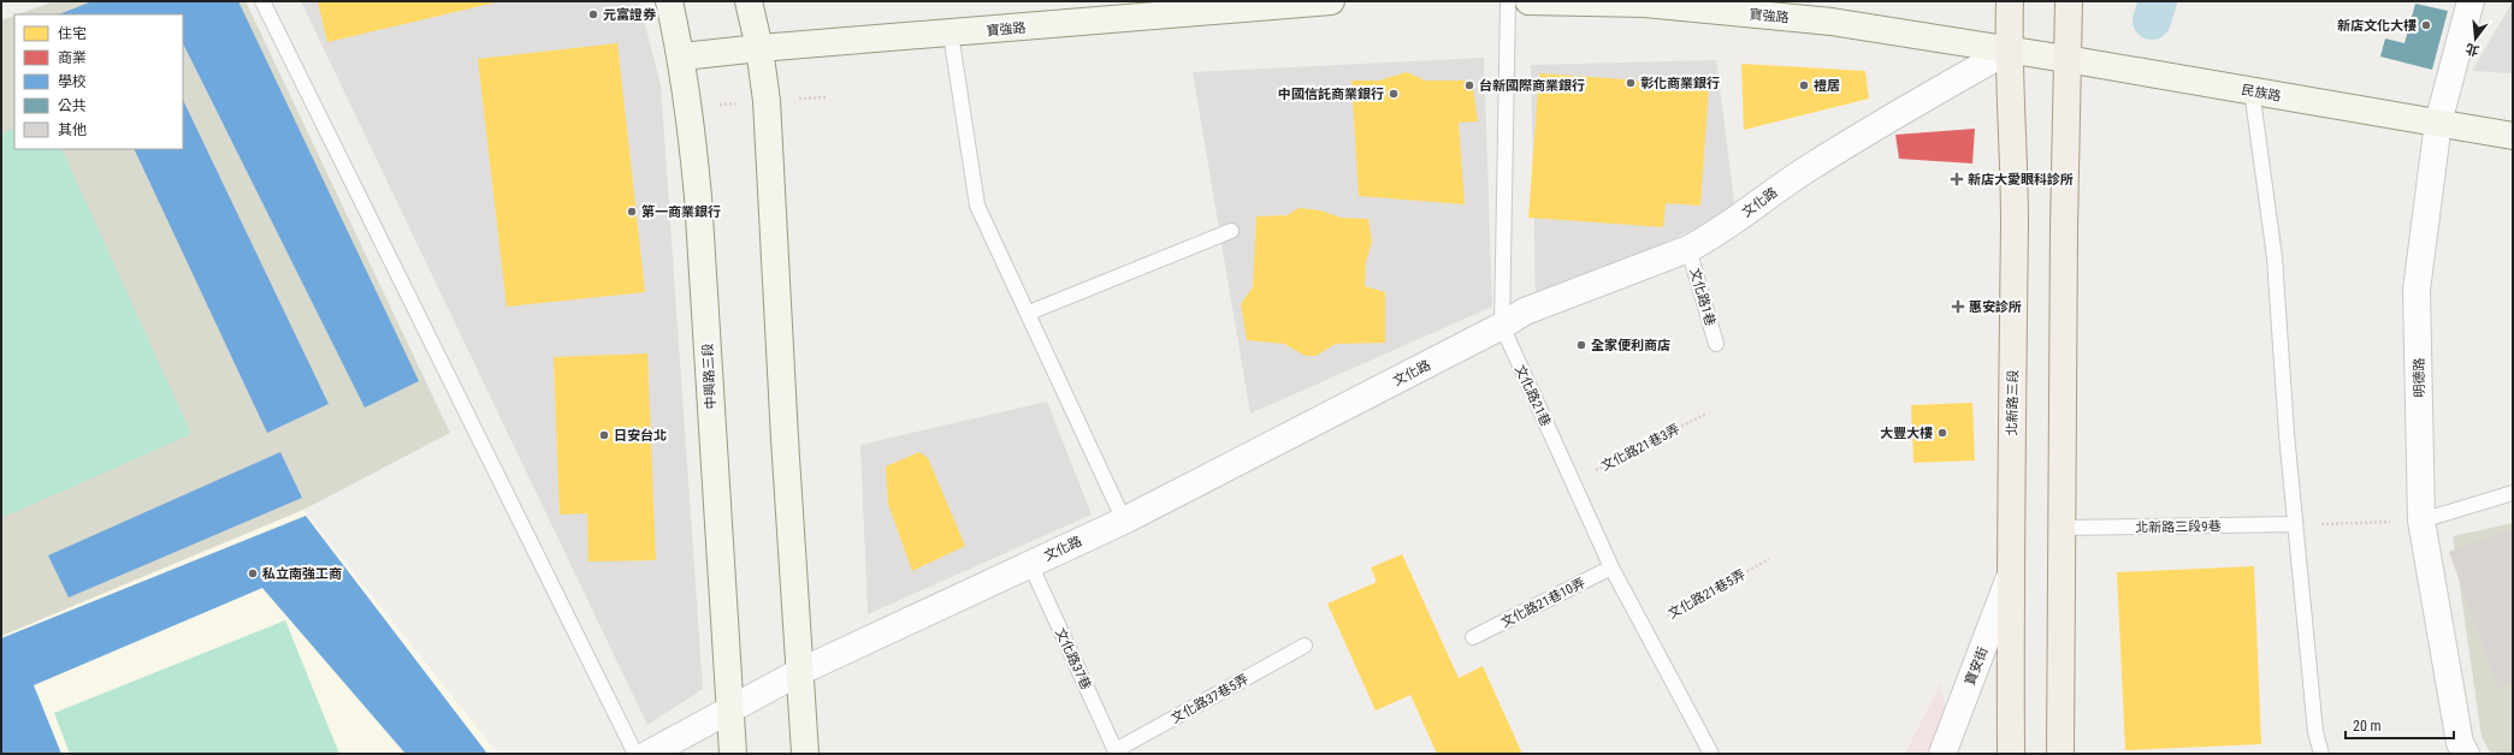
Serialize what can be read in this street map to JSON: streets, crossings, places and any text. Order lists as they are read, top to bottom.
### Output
{
  "streets": {
    "main road": ["北新路三段"],
    "street": [
      "寶強路",
      "民族路",
      "文化路",
      "中興路三段",
      "明德路",
      "寶安街"
    ],
    "lane": [
      "文化路1巷",
      "文化路21巷",
      "北新路三段9巷",
      "文化路21巷10弄",
      "文化路37巷",
      "文化路37巷5弄"
    ],
    "path": ["文化路21巷3弄", "文化路21巷5弄"]
  },
  "crossings": [
    ["寶強路", "民族路"],
    ["寶強路", "文化路"],
    ["寶強路", "中興路三段"],
    ["寶強路", "北新路三段"],
    ["民族路", "文化路"],
    ["民族路", "明德路"],
    ["民族路", "北新路三段"],
    ["文化路", "文化路1巷"],
    ["文化路", "中興路三段"],
    ["文化路", "文化路21巷"],
    ["文化路", "北新路三段"],
    ["文化路", "文化路37巷"],
    ["文化路21巷", "文化路21巷3弄"],
    ["文化路21巷", "文化路21巷5弄"],
    ["文化路21巷", "文化路21巷10弄"],
    ["北新路三段", "寶安街"],
    ["文化路37巷", "文化路37巷5弄"]
  ],
  "places": {
    "other": [
      "元富證券",
      "新店文化大樓",
      "彰化商業銀行",
      "台新國際商業銀行",
      "禮居",
      "中國信託商業銀行",
      "第一商業銀行",
      "全家便利商店",
      "大豐大樓",
      "日安台北",
      "私立南強工商"
    ],
    "health": ["新店大愛眼科診所", "惠安診所"]
  },
  "legend": [
    "住宅",
    "商業",
    "學校",
    "公共",
    "其他"
  ],
  "scale_bar": "20 m",
  "north": "bottom"
}
